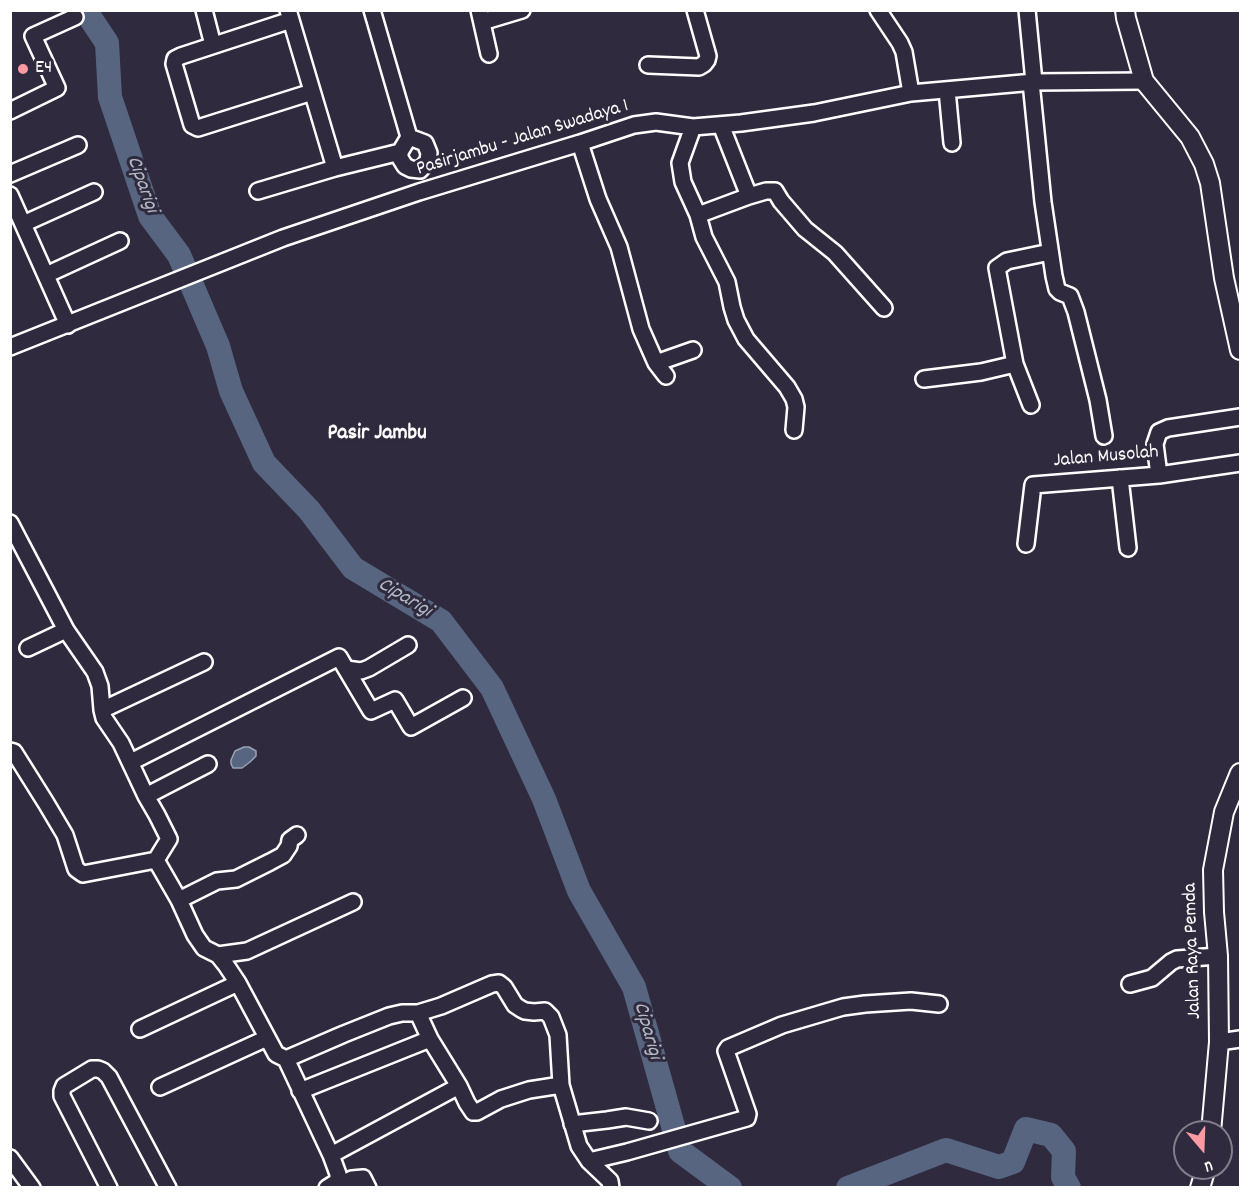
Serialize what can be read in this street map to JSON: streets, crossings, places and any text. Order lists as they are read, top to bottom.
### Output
{
  "streets": {
    "main road": ["Jalan Raya Pemda"],
    "street": ["Pasirjambu - Jalan Swadaya 1", "Jalan Musolah"]
  },
  "districts": ["Pasir Jambu"],
  "water": ["Ciparigi"],
  "places": ["E4"],
  "north": "bottom"
}
